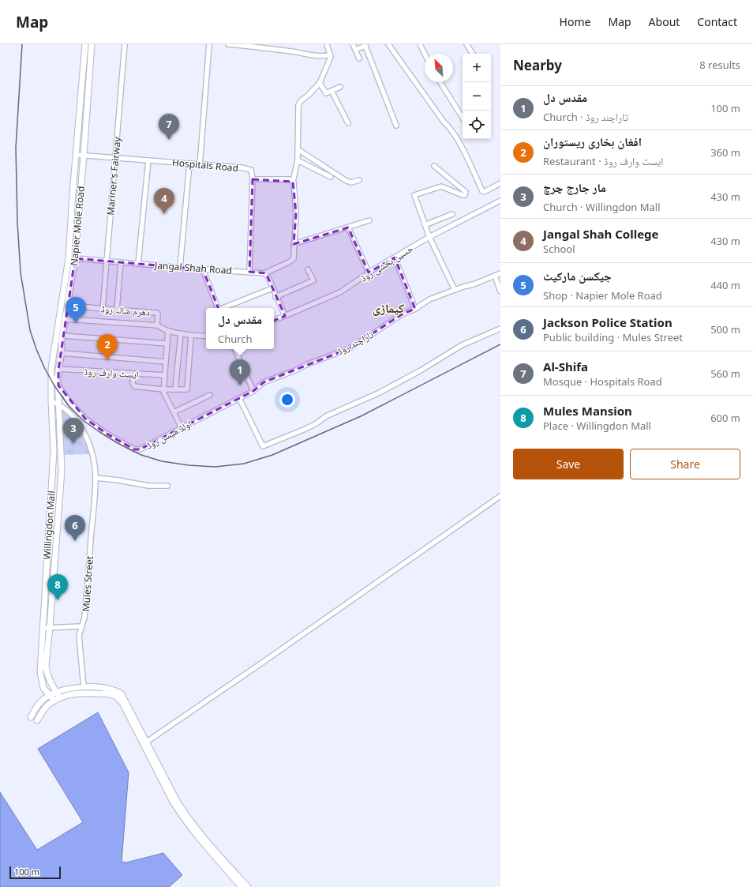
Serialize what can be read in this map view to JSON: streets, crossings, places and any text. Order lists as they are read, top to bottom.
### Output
{
  "streets": {
    "main road": ["Napier Mole Road", "Willingdon Mall"],
    "street": [
      "Hospitals Road",
      "Mariner's Fairway",
      "حسین بخشی روڈ",
      "Jangal Shah Road",
      "دھرم شالہ روڈ",
      "تاراچند روڈ",
      "ایسٹ وارف روڈ",
      "اولڈ میسن روڈ",
      "Mules Street"
    ]
  },
  "crossings": [
    ["Hospitals Road", "Mariner's Fairway"],
    ["Hospitals Road", "Napier Mole Road"],
    ["Mariner's Fairway", "Jangal Shah Road"],
    ["Mariner's Fairway", "دھرم شالہ روڈ"],
    ["Napier Mole Road", "Jangal Shah Road"],
    ["Napier Mole Road", "دھرم شالہ روڈ"],
    ["Napier Mole Road", "ایسٹ وارف روڈ"],
    ["Napier Mole Road", "اولڈ میسن روڈ"],
    ["Napier Mole Road", "Willingdon Mall"],
    ["Napier Mole Road", "Mules Street"],
    ["تاراچند روڈ", "اولڈ میسن روڈ"],
    ["Willingdon Mall", "Mules Street"]
  ],
  "districts": ["کیماڑی"],
  "scale_bar": "100 m",
  "north": "top left",
  "page": {
    "header": "Map",
    "nav": [
      "Home",
      "Map",
      "About",
      "Contact"
    ],
    "heading": ["Nearby", "8 results"],
    "map_buttons": ["+", "−"],
    "list": [
      {
        "mark": "1",
        "name": "مقدس دل",
        "note": "Church · تاراچند روڈ",
        "value": "100 m"
      },
      {
        "mark": "2",
        "name": "افغان بخاری ریستوران",
        "note": "Restaurant · ایسٹ وارف روڈ",
        "value": "360 m"
      },
      {
        "mark": "3",
        "name": "مار جارج چرچ",
        "note": "Church · Willingdon Mall",
        "value": "430 m"
      },
      {
        "mark": "4",
        "name": "Jangal Shah College",
        "note": "School",
        "value": "430 m"
      },
      {
        "mark": "5",
        "name": "جیکسن مارکیٹ",
        "note": "Shop · Napier Mole Road",
        "value": "440 m"
      },
      {
        "mark": "6",
        "name": "Jackson Police Station",
        "note": "Public building · Mules Street",
        "value": "500 m"
      },
      {
        "mark": "7",
        "name": "Al-Shifa",
        "note": "Mosque · Hospitals Road",
        "value": "560 m"
      },
      {
        "mark": "8",
        "name": "Mules Mansion",
        "note": "Place · Willingdon Mall",
        "value": "600 m"
      }
    ],
    "pins": [
      "7",
      "4",
      "5",
      "2",
      "1",
      "3",
      "6",
      "8"
    ],
    "popup": ["مقدس دل", "Church"],
    "buttons": ["Save", "Share"],
    "scale": "100 m"
  }
}
